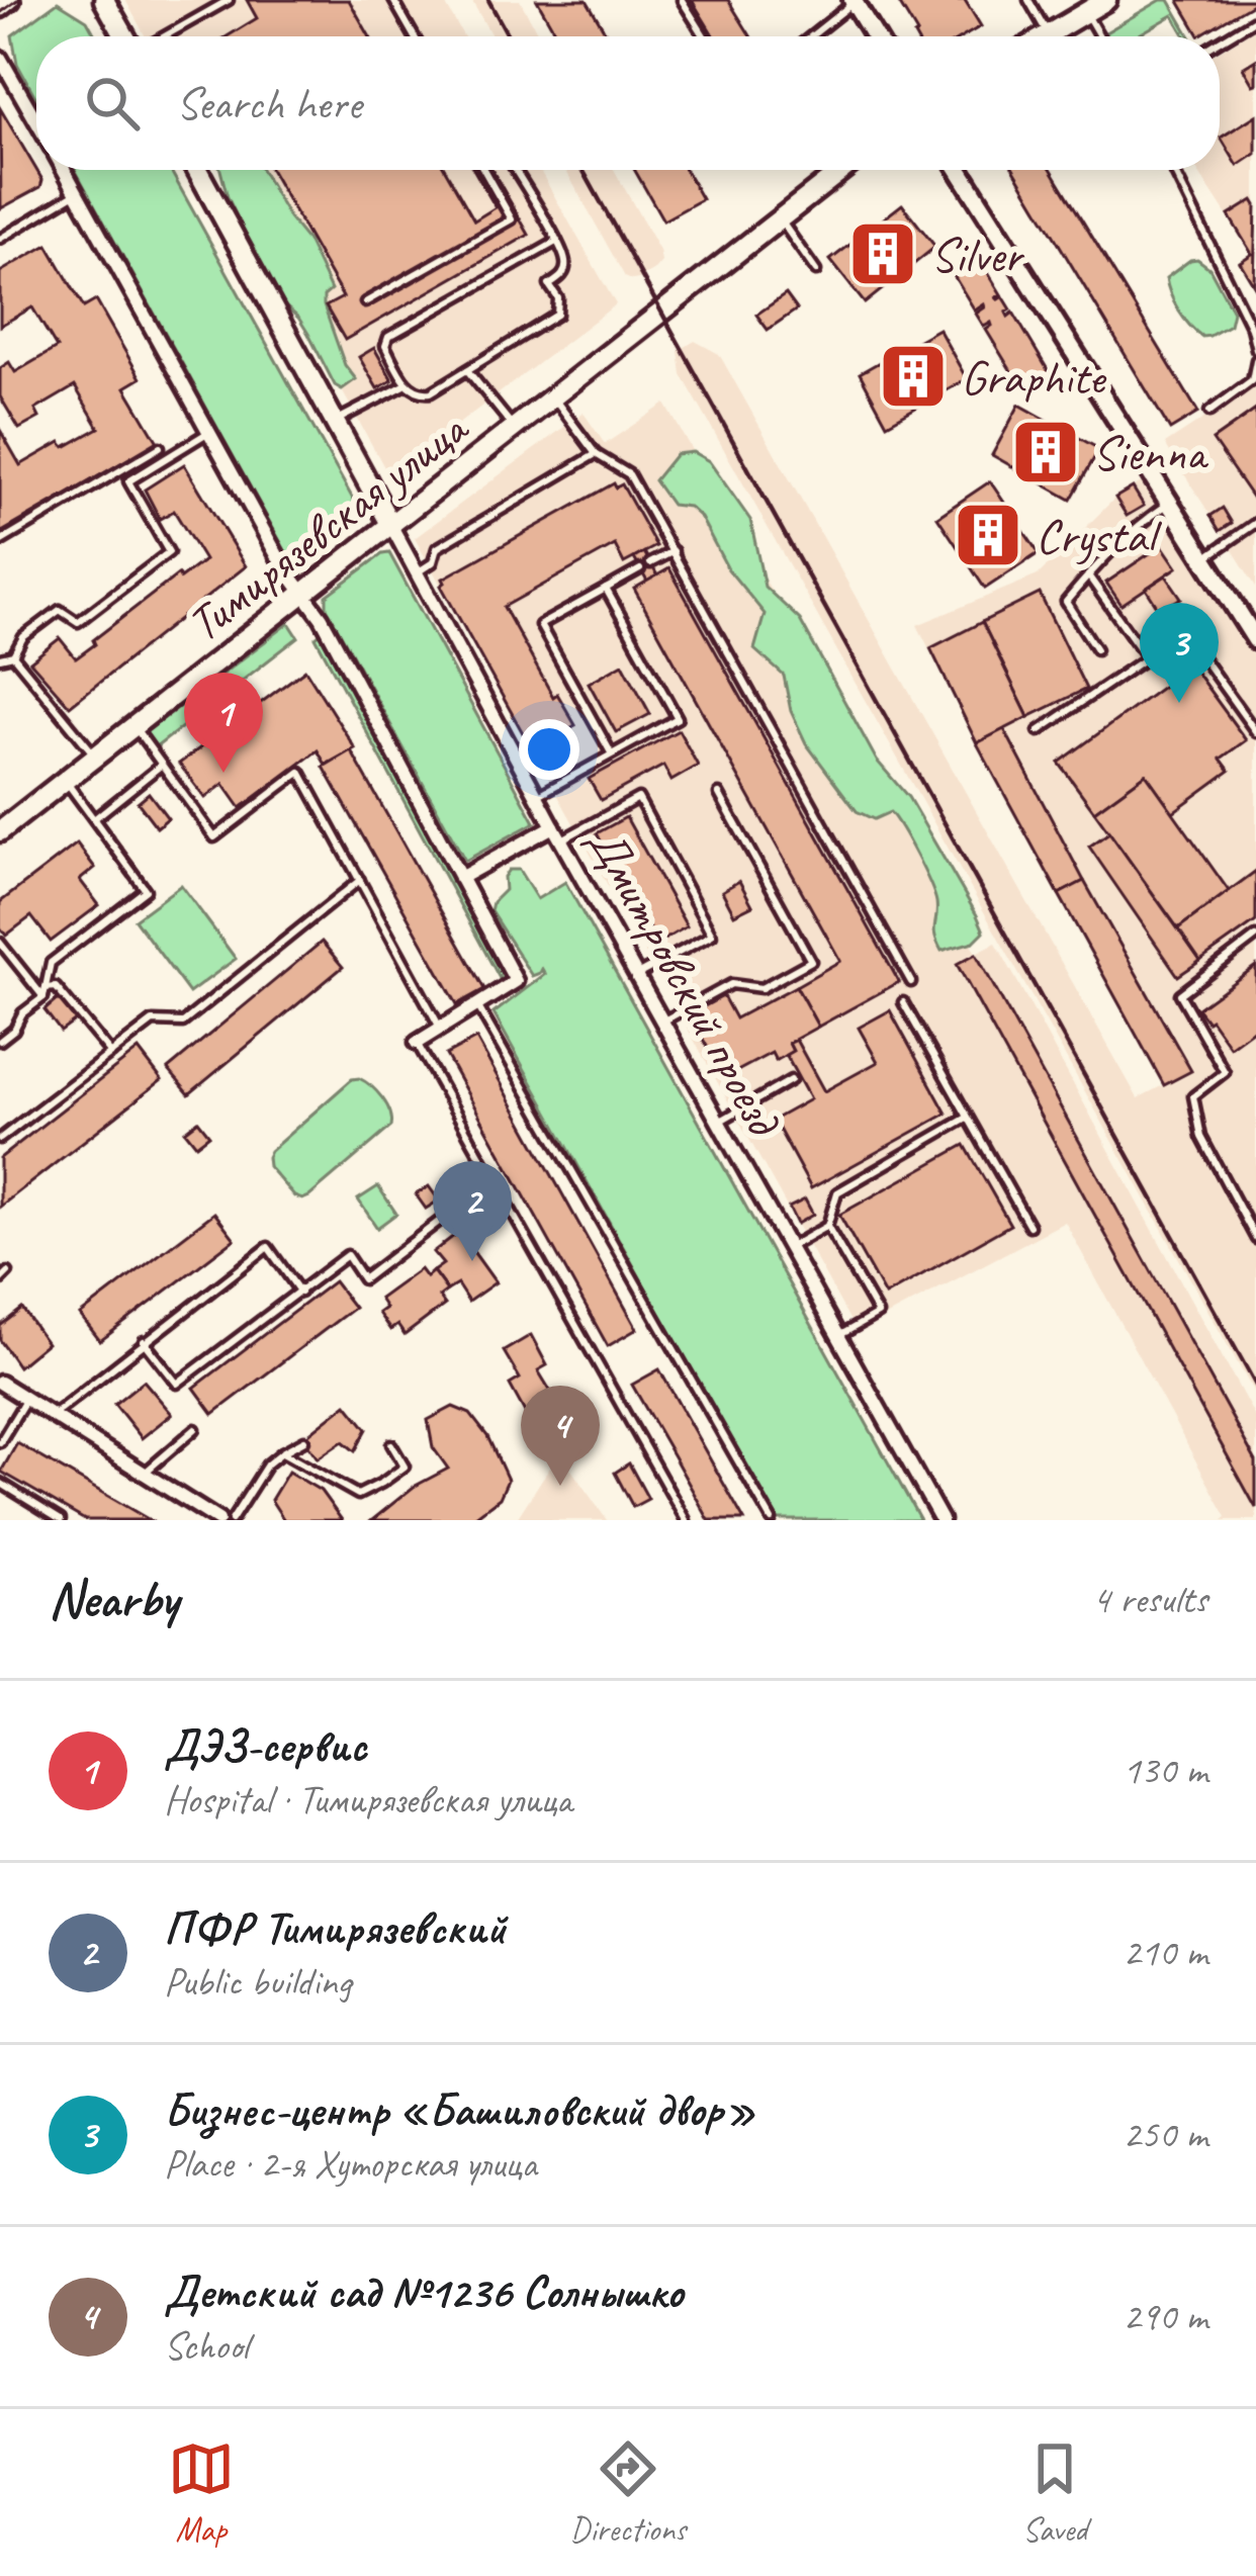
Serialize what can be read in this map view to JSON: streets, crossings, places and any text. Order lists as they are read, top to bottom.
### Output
{
  "streets": {
    "main road": ["Тимирязевская улица", "Дмитровский проезд"]
  },
  "crossings": [
    ["Тимирязевская улица", "Дмитровский проезд"]
  ],
  "places": {
    "building": [
      "Silver",
      "Graphite",
      "Sienna",
      "Crystal"
    ]
  },
  "page": {
    "search": "Search here",
    "pins": [
      "3",
      "1",
      "2",
      "4"
    ],
    "heading": ["Nearby", "4 results"],
    "list": [
      {
        "mark": "1",
        "name": "ДЭЗ-сервис",
        "note": "Hospital · Тимирязевская улица",
        "value": "130 m"
      },
      {
        "mark": "2",
        "name": "ПФР Тимирязевский",
        "note": "Public building",
        "value": "210 m"
      },
      {
        "mark": "3",
        "name": "Бизнес-центр «Башиловский двор»",
        "note": "Place · 2-я Хуторская улица",
        "value": "250 m"
      },
      {
        "mark": "4",
        "name": "Детский сад №1236 Солнышко",
        "note": "School",
        "value": "290 m"
      }
    ],
    "nav": ["Map", "Directions", "Saved"]
  }
}
